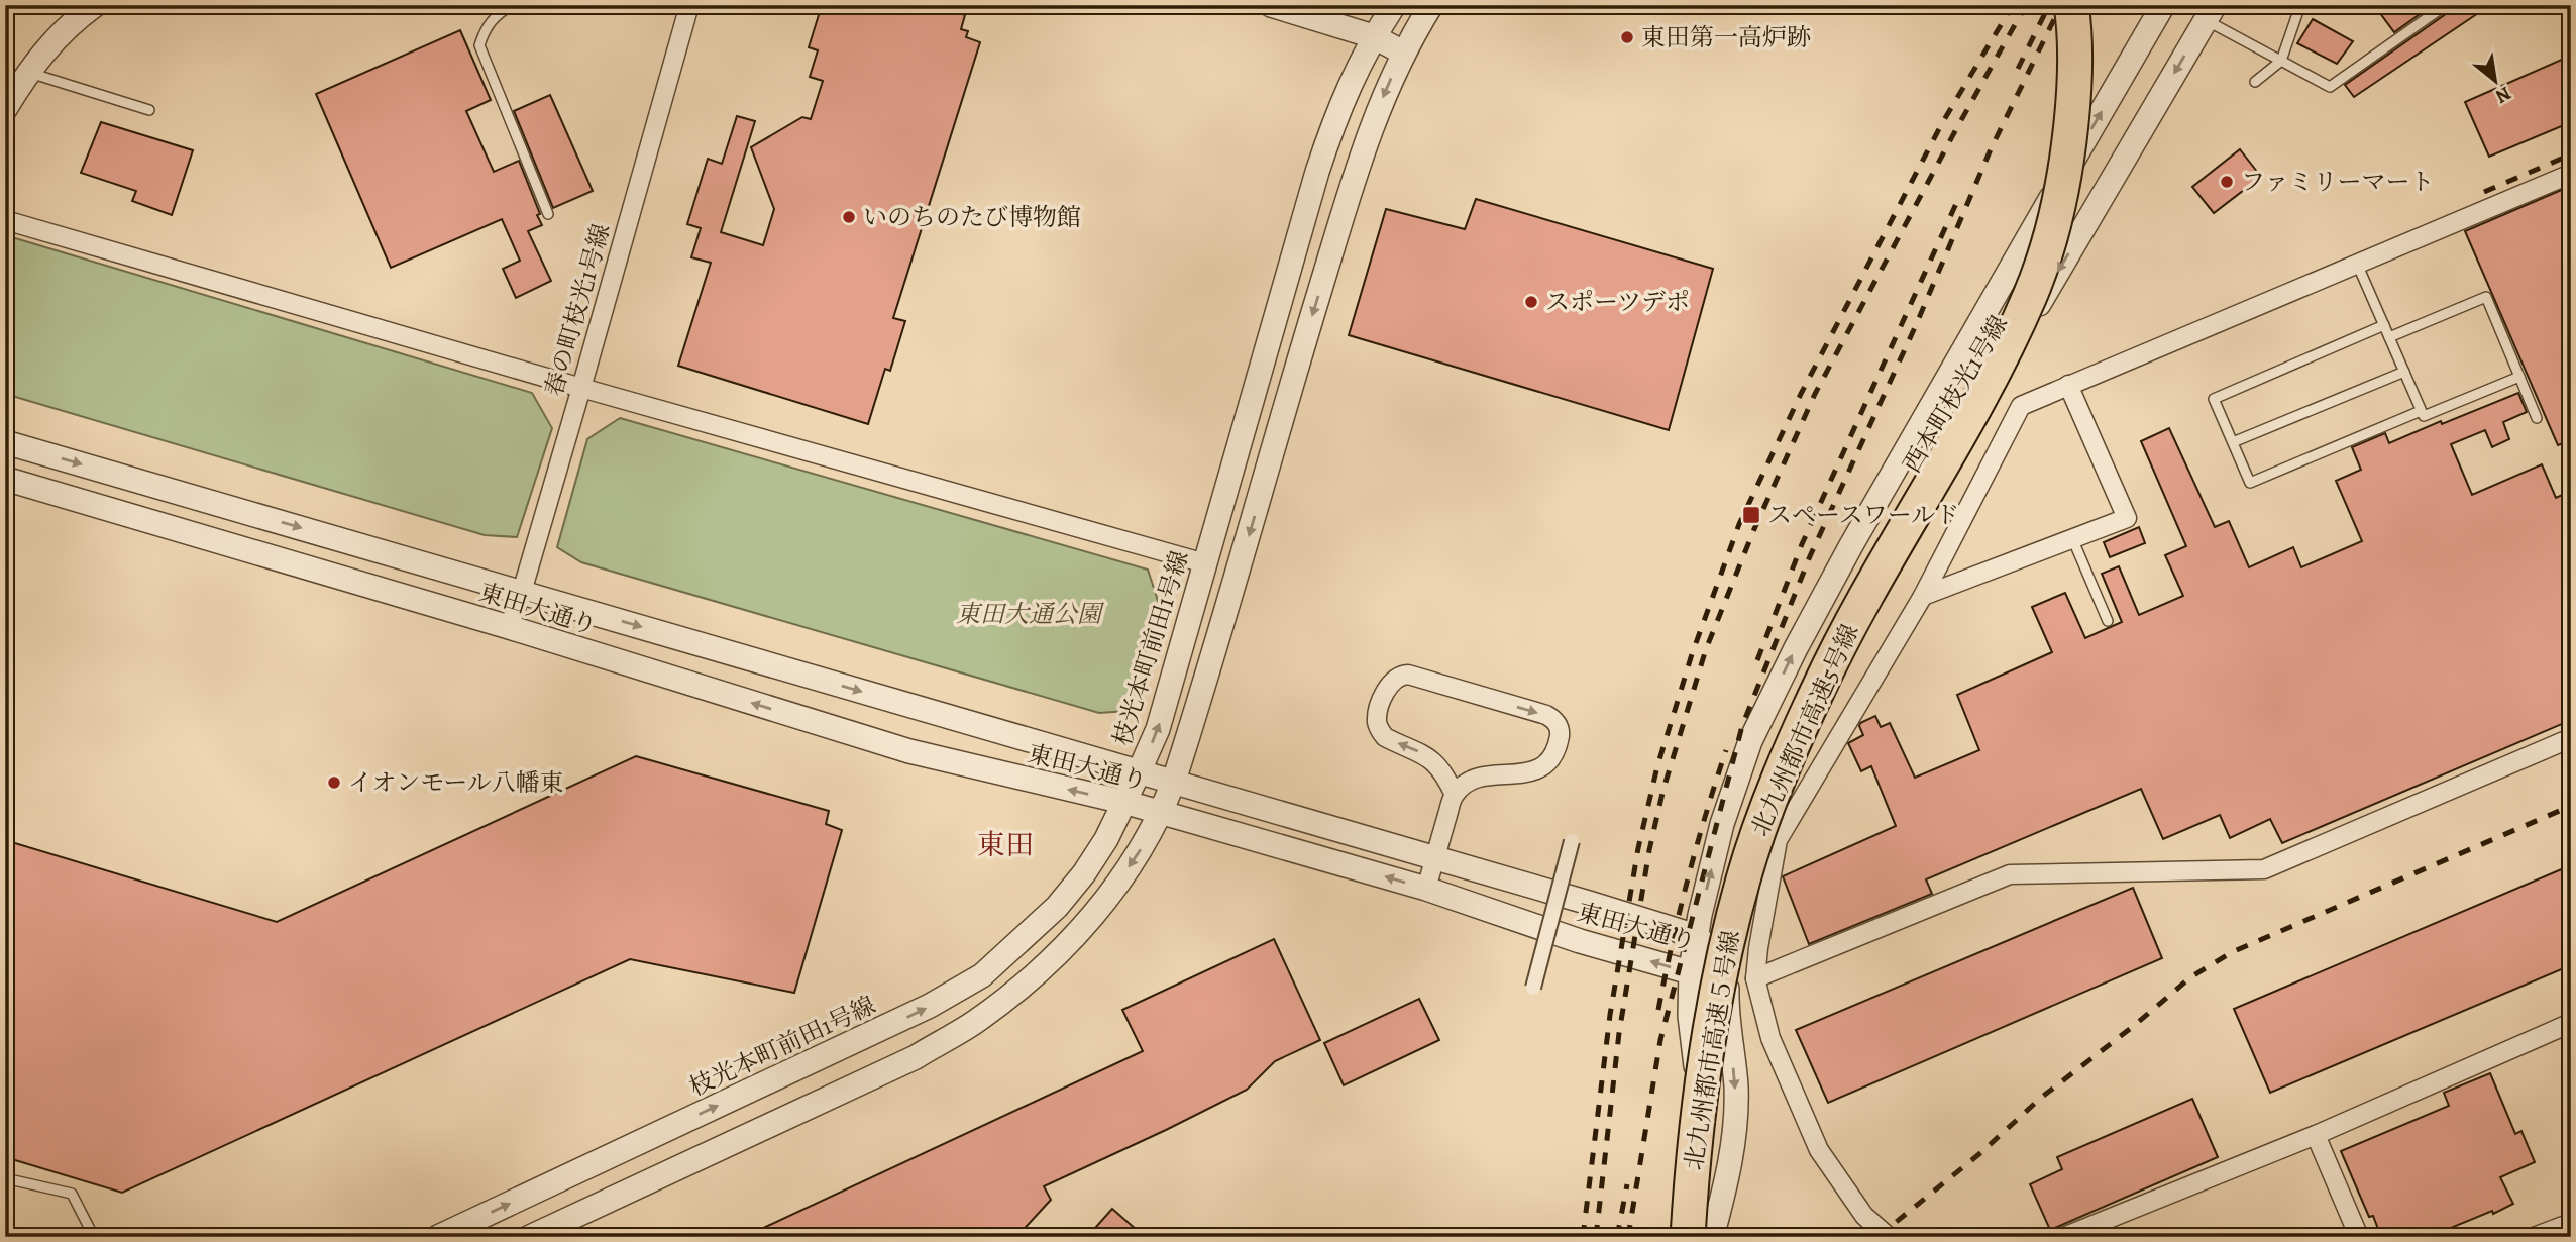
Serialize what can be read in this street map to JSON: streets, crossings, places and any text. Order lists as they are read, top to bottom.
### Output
{
  "streets": {
    "highway": ["北九州都市高速5号線"],
    "street": [
      "春の町枝光1号線",
      "西本町枝光1号線",
      "東田大通り",
      "枝光本町前田1号線"
    ]
  },
  "crossings": [
    ["春の町枝光1号線", "東田大通り"],
    ["西本町枝光1号線", "東田大通り"],
    ["東田大通り", "枝光本町前田1号線"]
  ],
  "districts": ["東田"],
  "parks": ["東田大通公園"],
  "places": {
    "other": [
      "東田第一高炉跡",
      "ファミリーマート",
      "いのちのたび博物館",
      "スポーツデポ",
      "イオンモール八幡東"
    ],
    "transit": ["スペースワールド"]
  },
  "north": "bottom right"
}
